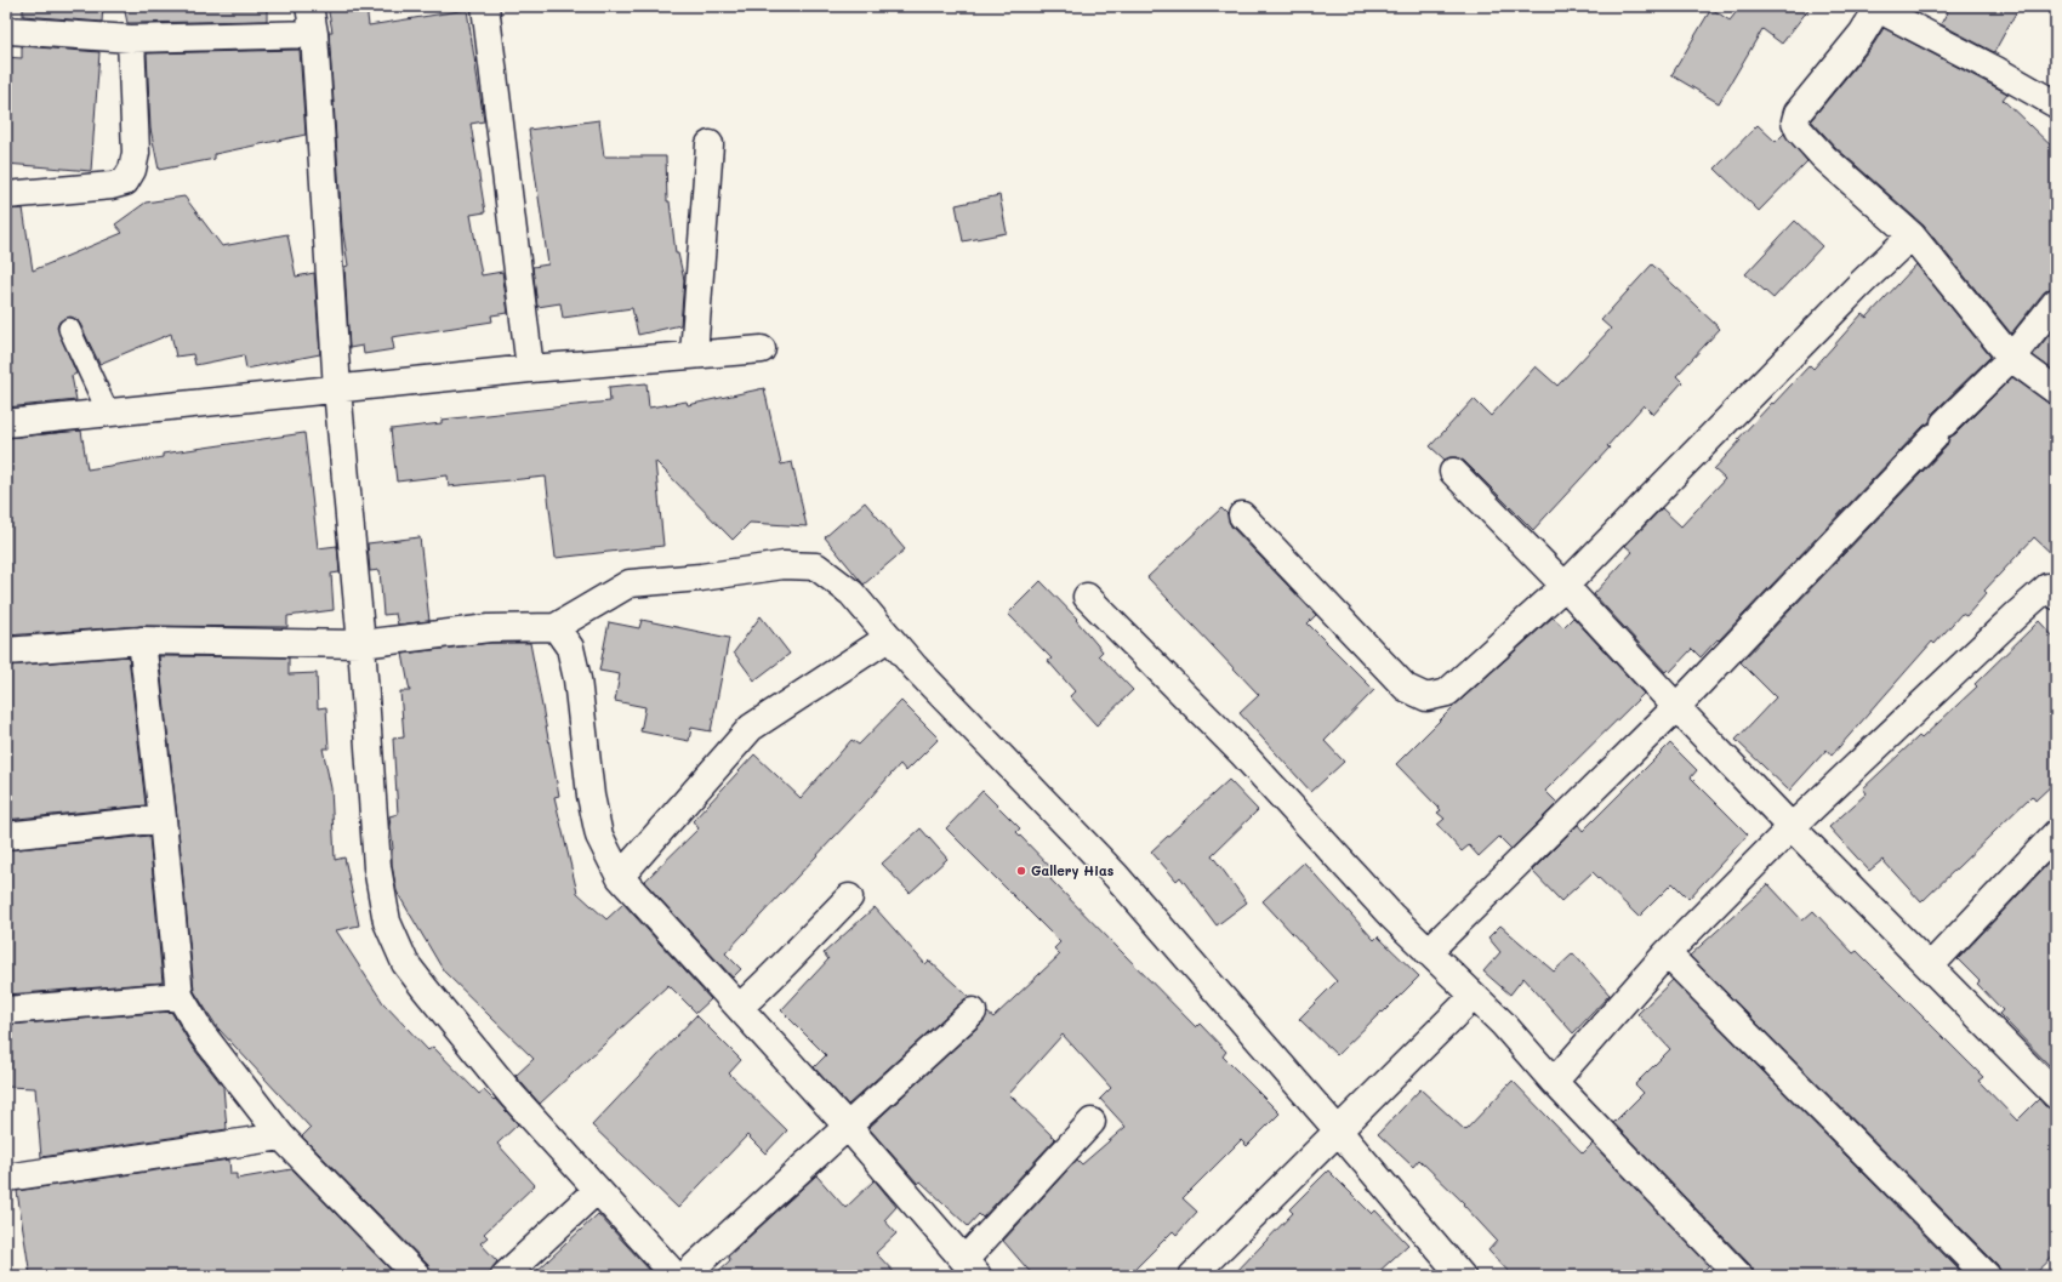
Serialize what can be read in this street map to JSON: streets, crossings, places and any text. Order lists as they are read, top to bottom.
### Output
{
  "places": ["Gallery Hias"]
}
